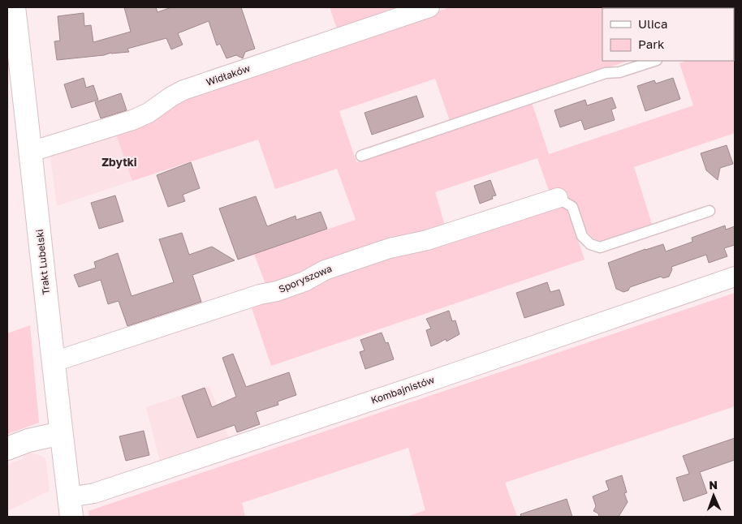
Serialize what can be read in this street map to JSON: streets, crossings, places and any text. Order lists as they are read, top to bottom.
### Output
{
  "streets": {
    "street": [
      "Widłaków",
      "Trakt Lubelski",
      "Sporyszowa",
      "Kombajnistów"
    ]
  },
  "crossings": [
    ["Widłaków", "Trakt Lubelski"],
    ["Trakt Lubelski", "Sporyszowa"],
    ["Trakt Lubelski", "Kombajnistów"]
  ],
  "districts": ["Zbytki"],
  "legend": ["Ulica", "Park"],
  "north": "top"
}
